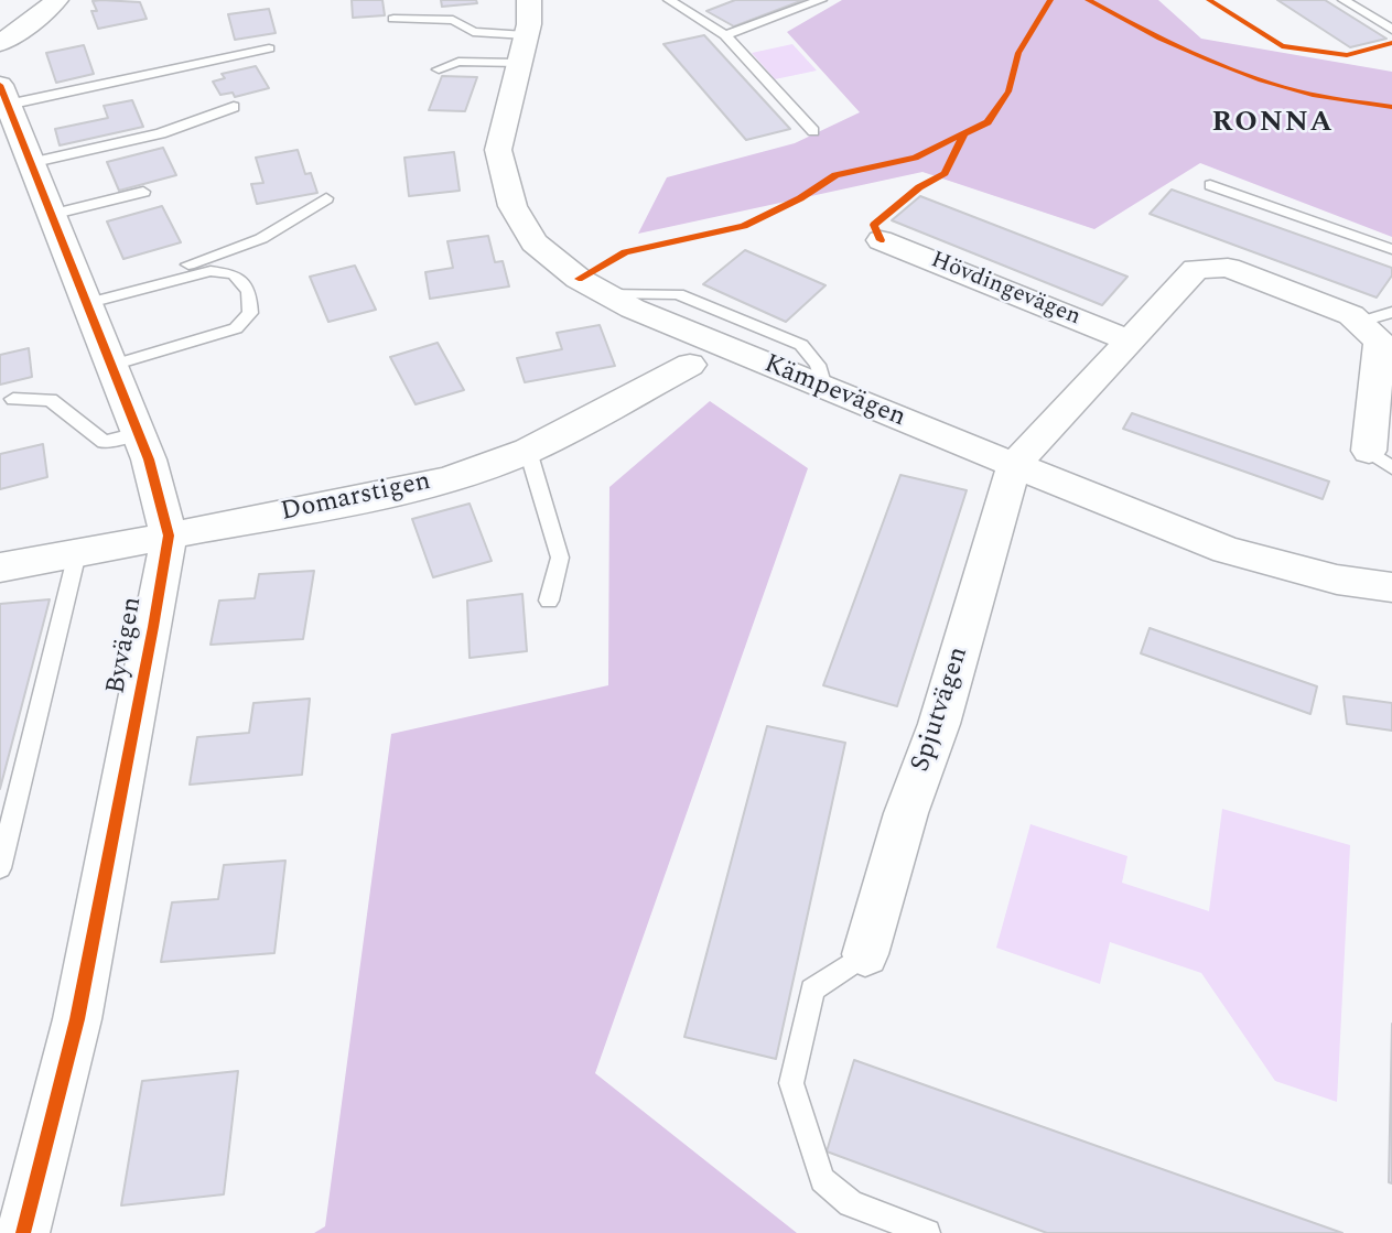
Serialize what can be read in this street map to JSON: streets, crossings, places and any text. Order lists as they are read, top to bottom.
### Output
{
  "streets": {
    "street": [
      "Hövdingevägen",
      "Kämpevägen",
      "Domarstigen",
      "Byvägen",
      "Spjutvägen"
    ]
  },
  "crossings": [
    ["Kämpevägen", "Spjutvägen"],
    ["Domarstigen", "Byvägen"]
  ],
  "districts": ["RONNA"]
}
